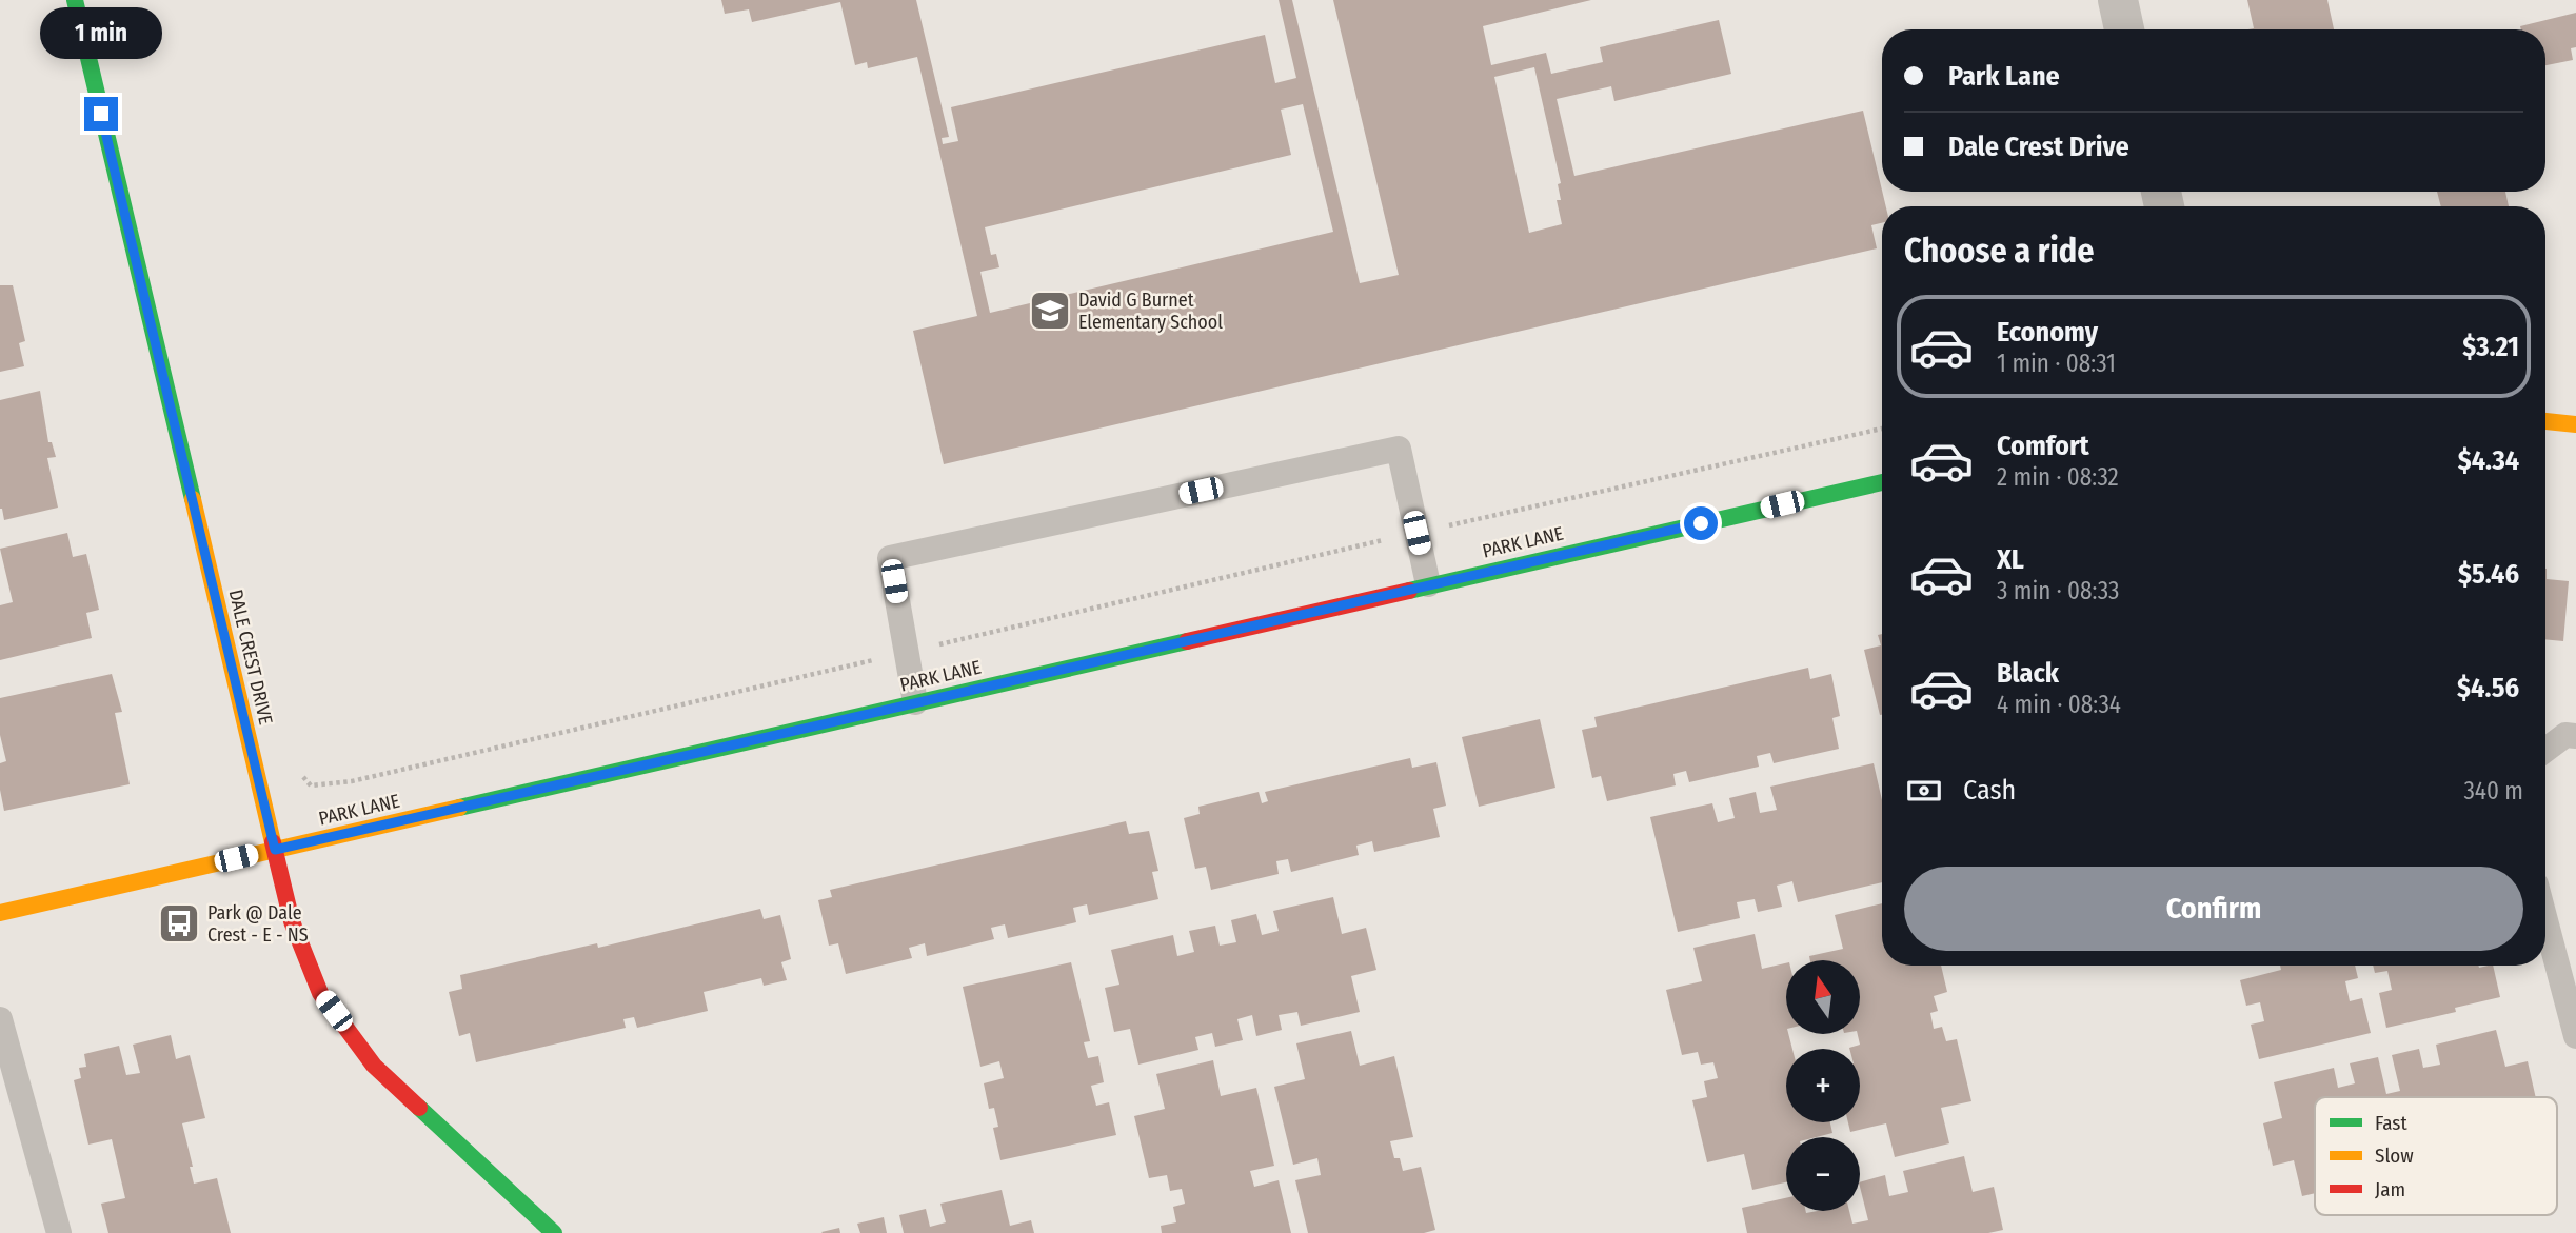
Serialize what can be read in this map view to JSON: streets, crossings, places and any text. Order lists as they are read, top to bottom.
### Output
{
  "streets": {
    "street": ["PARK LANE", "DALE CREST DRIVE"]
  },
  "crossings": [
    ["PARK LANE", "DALE CREST DRIVE"]
  ],
  "places": {
    "school or university": ["David G Burnet Elementary School"],
    "bus stop": ["Park @ Dale Crest - E - NS"]
  },
  "legend": ["Fast", "Slow", "Jam"],
  "north": "top",
  "page": {
    "bubble": "1 min",
    "banner": ["Park Lane", "Dale Crest Drive"],
    "heading": "Choose a ride",
    "list": [
      {
        "name": "Economy",
        "note": "1 min · 08:31",
        "value": "$3.21"
      },
      {
        "name": "Comfort",
        "note": "2 min · 08:32",
        "value": "$4.34"
      },
      {
        "name": "XL",
        "note": "3 min · 08:33",
        "value": "$5.46"
      },
      {
        "name": "Black",
        "note": "4 min · 08:34",
        "value": "$4.56"
      }
    ],
    "pay": ["Cash", "340 m"],
    "buttons": "Confirm",
    "map_buttons": ["+", "−"]
  }
}
